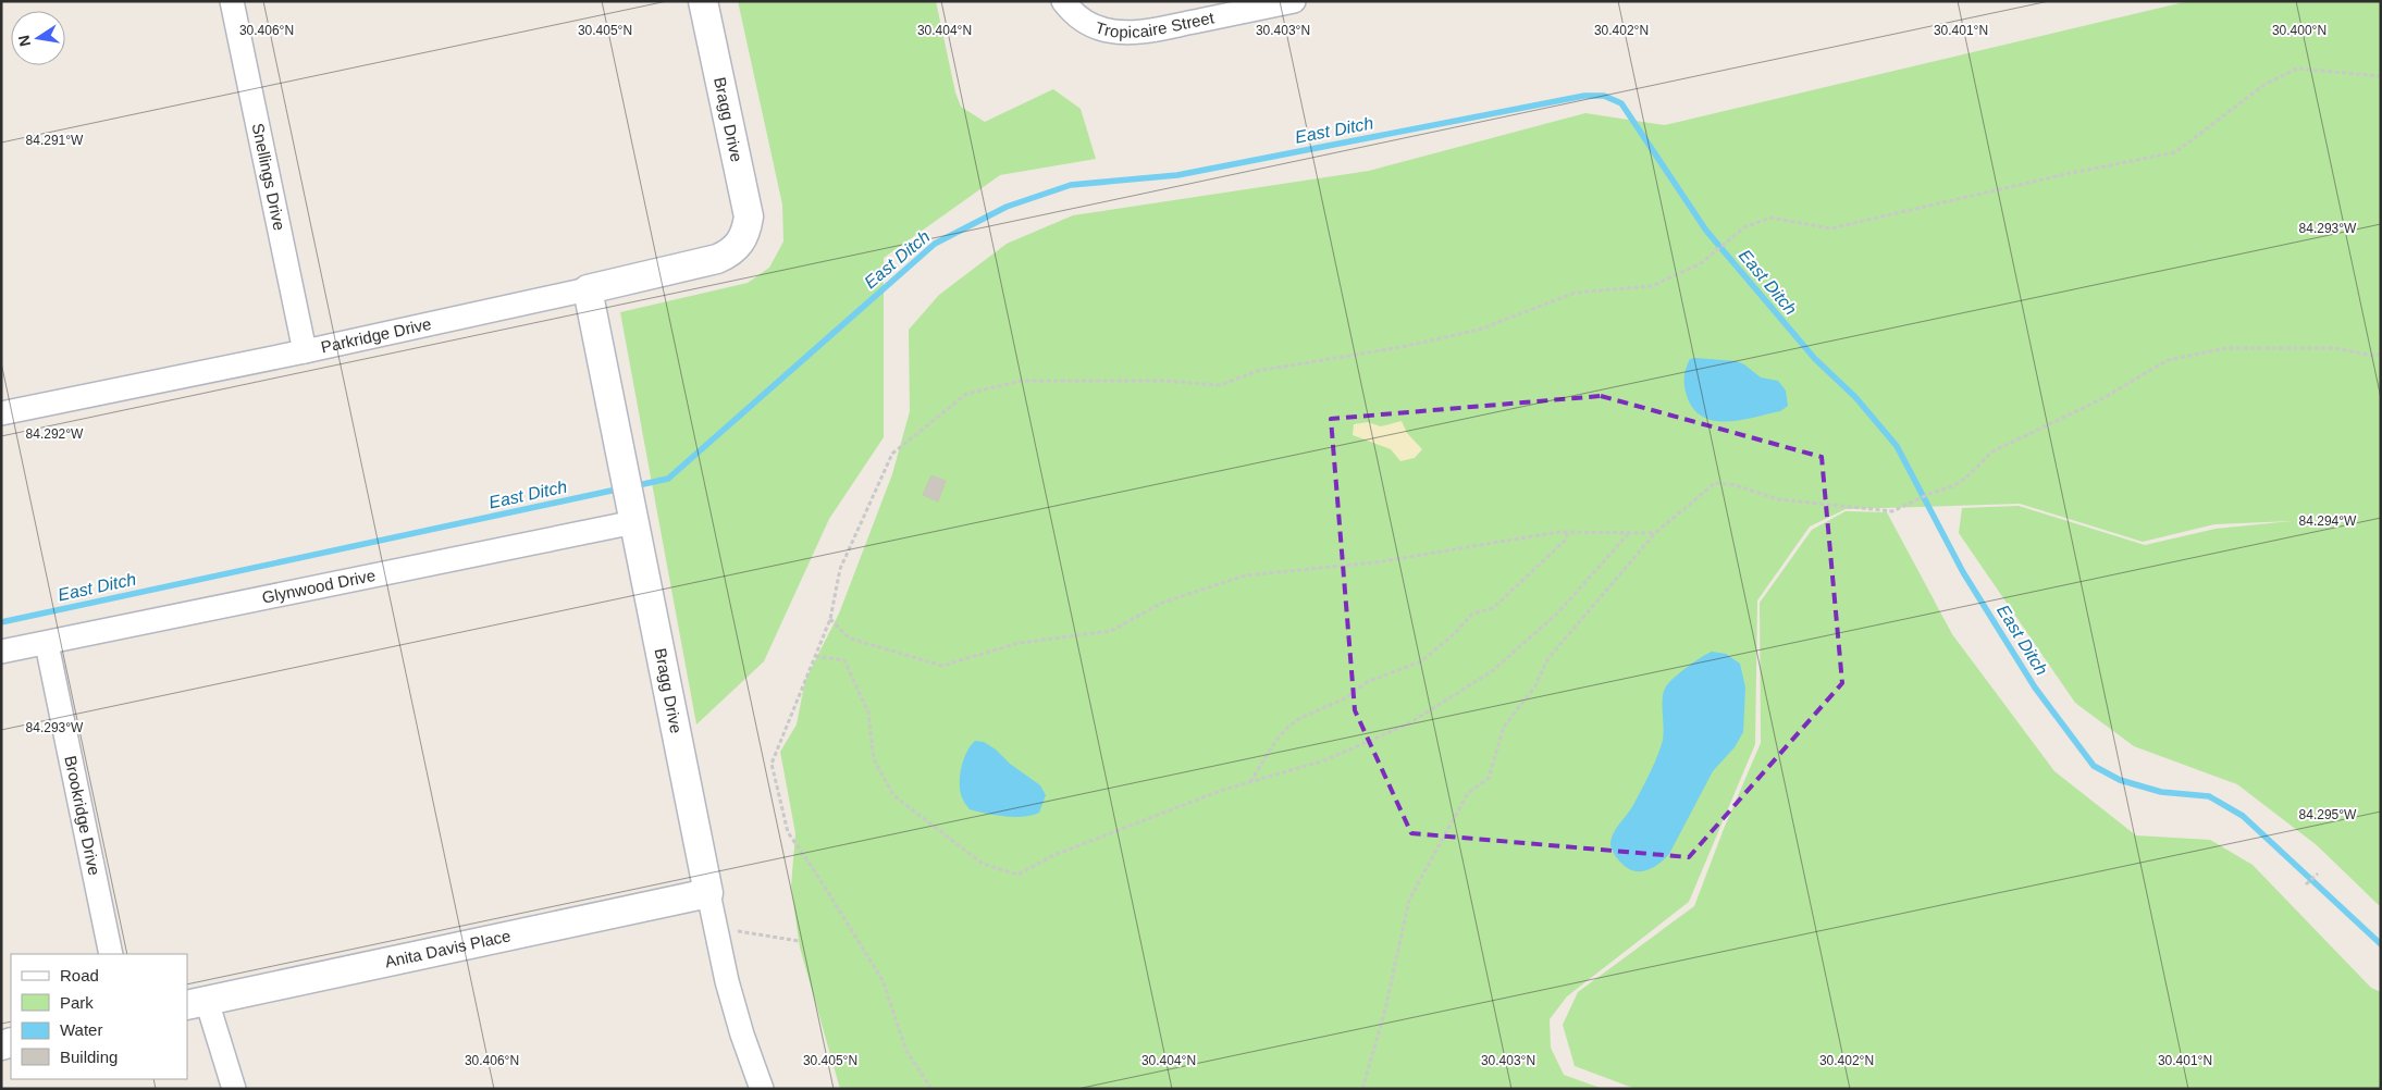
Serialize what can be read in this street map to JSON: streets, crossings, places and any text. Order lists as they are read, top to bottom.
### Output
{
  "streets": {
    "street": [
      "Tropicaire Street",
      "Bragg Drive",
      "Snellings Drive",
      "Parkridge Drive",
      "Glynwood Drive",
      "Brookridge Drive",
      "Anita Davis Place"
    ]
  },
  "crossings": [
    ["Bragg Drive", "Parkridge Drive"],
    ["Bragg Drive", "Glynwood Drive"],
    ["Bragg Drive", "Anita Davis Place"],
    ["Snellings Drive", "Parkridge Drive"],
    ["Glynwood Drive", "Brookridge Drive"]
  ],
  "water": ["East Ditch"],
  "legend": [
    "Road",
    "Park",
    "Water",
    "Building"
  ],
  "north": "left",
  "coordinates": [
    "30.406°N",
    "30.405°N",
    "30.404°N",
    "30.403°N",
    "30.402°N",
    "30.401°N",
    "30.400°N",
    "84.291°W",
    "84.293°W",
    "84.292°W",
    "84.294°W",
    "84.295°W"
  ]
}
